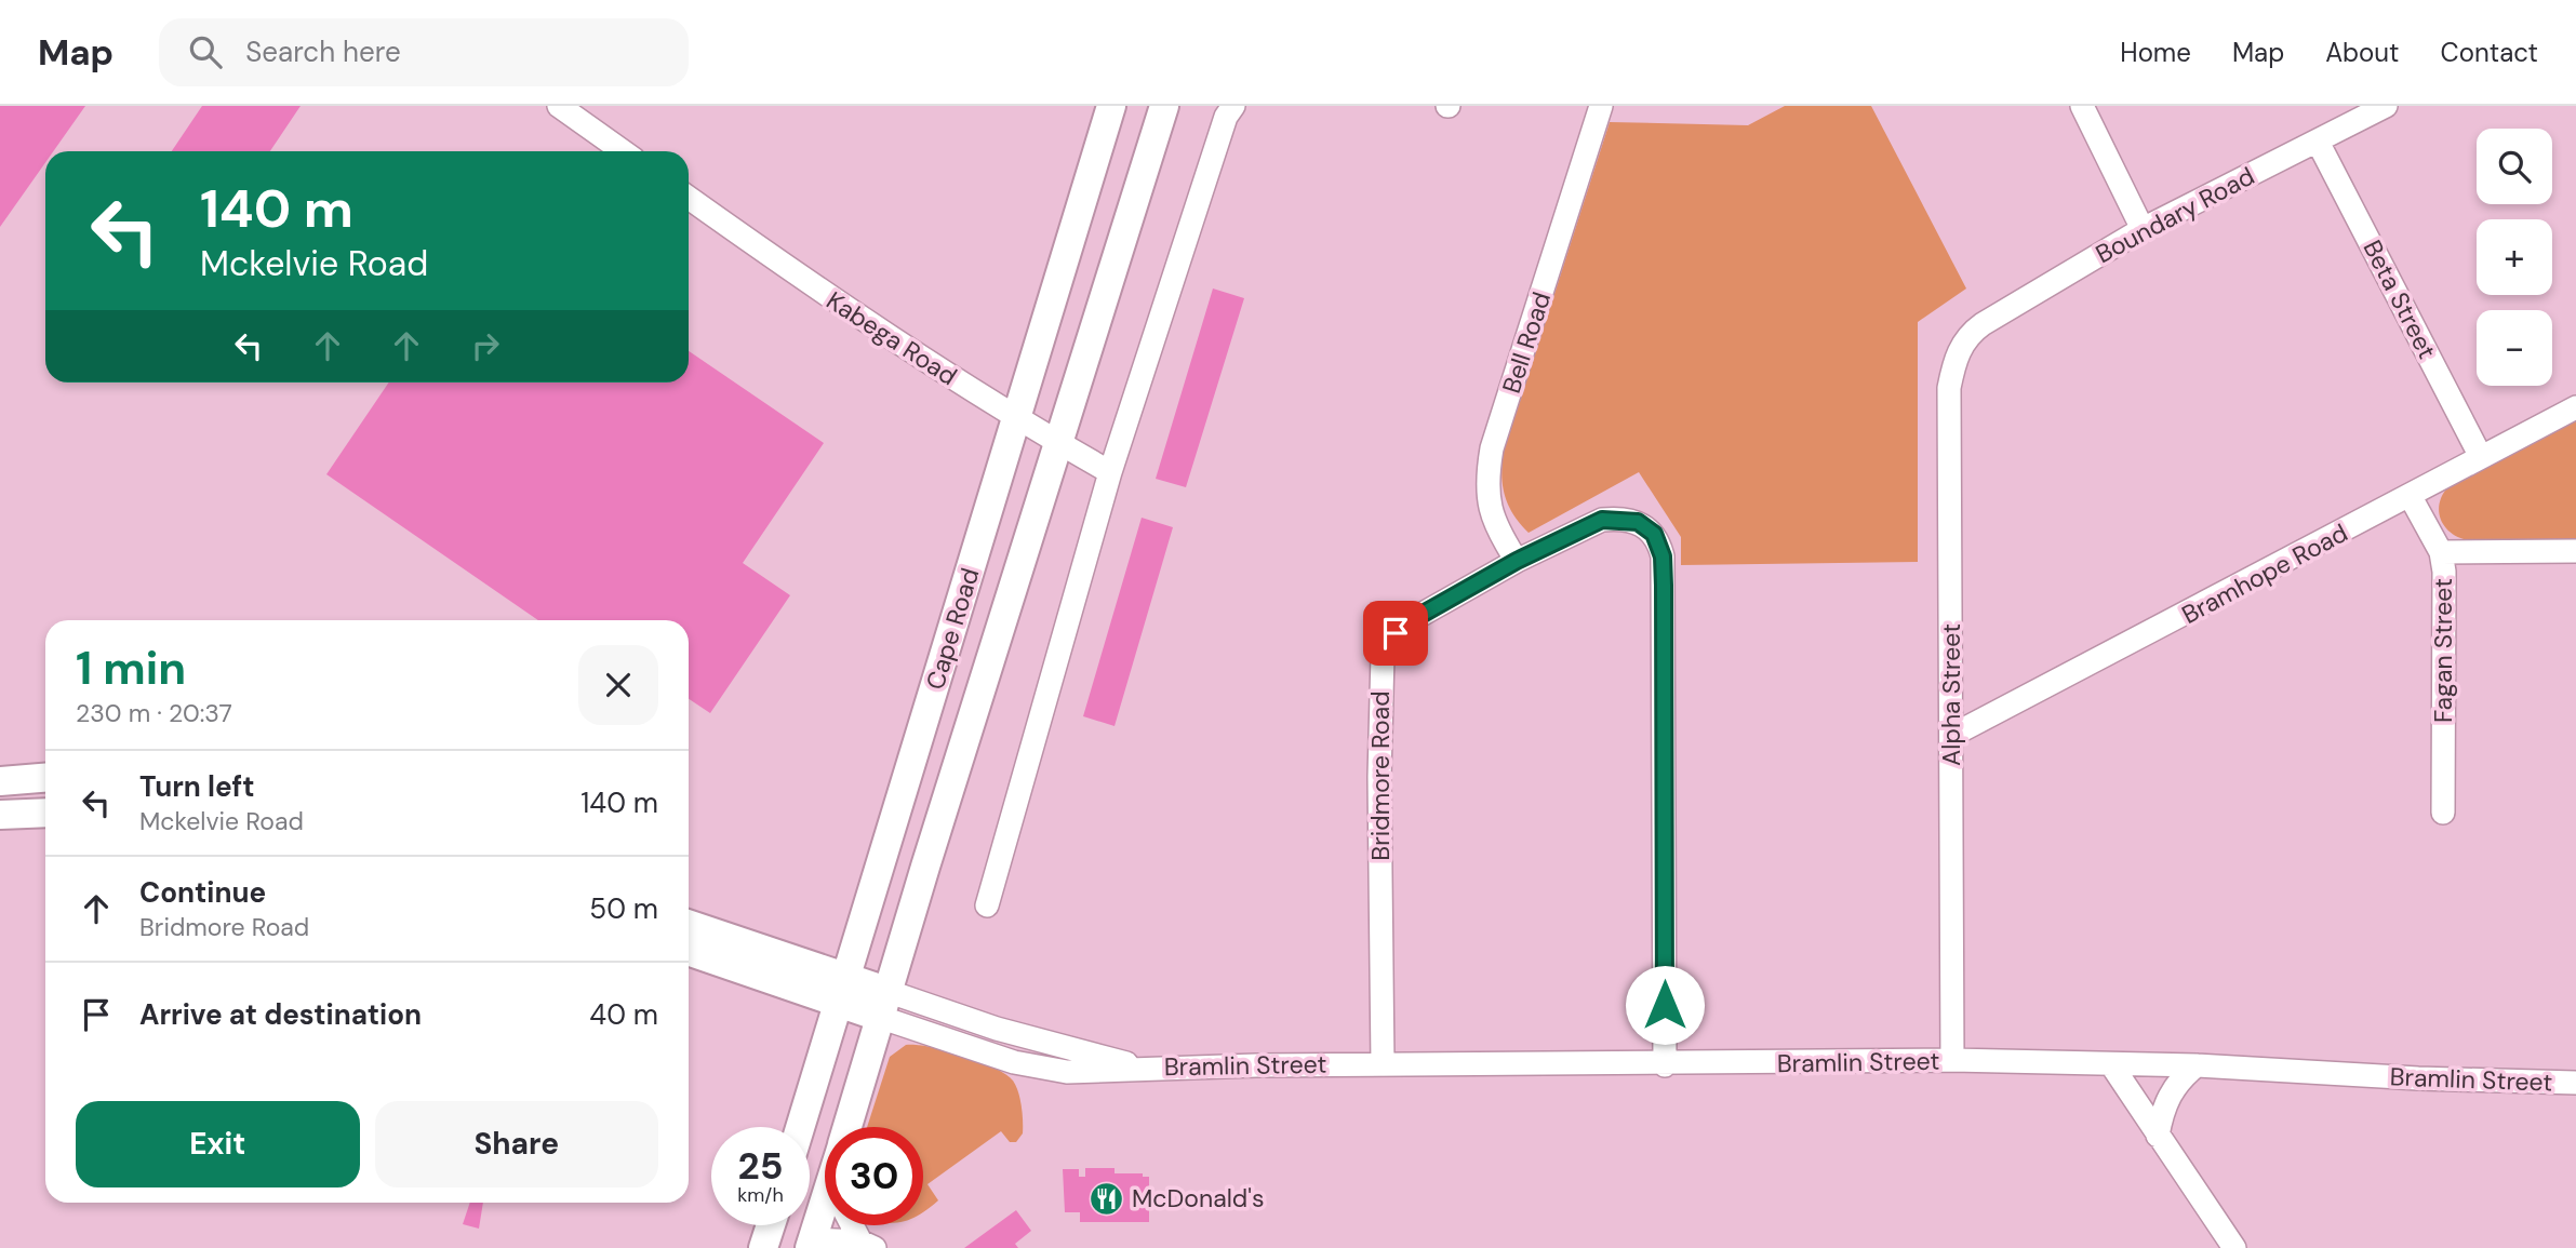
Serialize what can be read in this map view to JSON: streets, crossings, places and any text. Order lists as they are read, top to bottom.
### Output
{
  "streets": {
    "main road": ["Cape Road", "Bramlin Street"],
    "street": [
      "Boundary Road",
      "Beta Street",
      "Kabega Road",
      "Bell Road",
      "Bramhope Road",
      "Fagan Street",
      "Alpha Street",
      "Bridmore Road"
    ]
  },
  "crossings": [
    ["Boundary Road", "Beta Street"],
    ["Boundary Road", "Alpha Street"],
    ["Beta Street", "Bramhope Road"],
    ["Kabega Road", "Cape Road"],
    ["Bell Road", "Bridmore Road"],
    ["Bramhope Road", "Fagan Street"],
    ["Bramhope Road", "Alpha Street"],
    ["Cape Road", "Bramlin Street"],
    ["Alpha Street", "Bramlin Street"],
    ["Bridmore Road", "Bramlin Street"]
  ],
  "places": {
    "restaurant": ["McDonald's"]
  },
  "page": {
    "header": "Map",
    "search": "Search here",
    "nav": [
      "Home",
      "Map",
      "About",
      "Contact"
    ],
    "map_buttons": ["+", "−"],
    "turn": ["140 m", "Mckelvie Road"],
    "heading": ["1 min", "230 m · 20:37"],
    "list": [
      {
        "name": "Turn left",
        "note": "Mckelvie Road",
        "value": "140 m"
      },
      {
        "name": "Continue",
        "note": "Bridmore Road",
        "value": "50 m"
      },
      {
        "name": "Arrive at destination",
        "value": "40 m"
      }
    ],
    "buttons": ["Exit", "Share"],
    "speed": "25 km/h",
    "limit": "30"
  }
}
